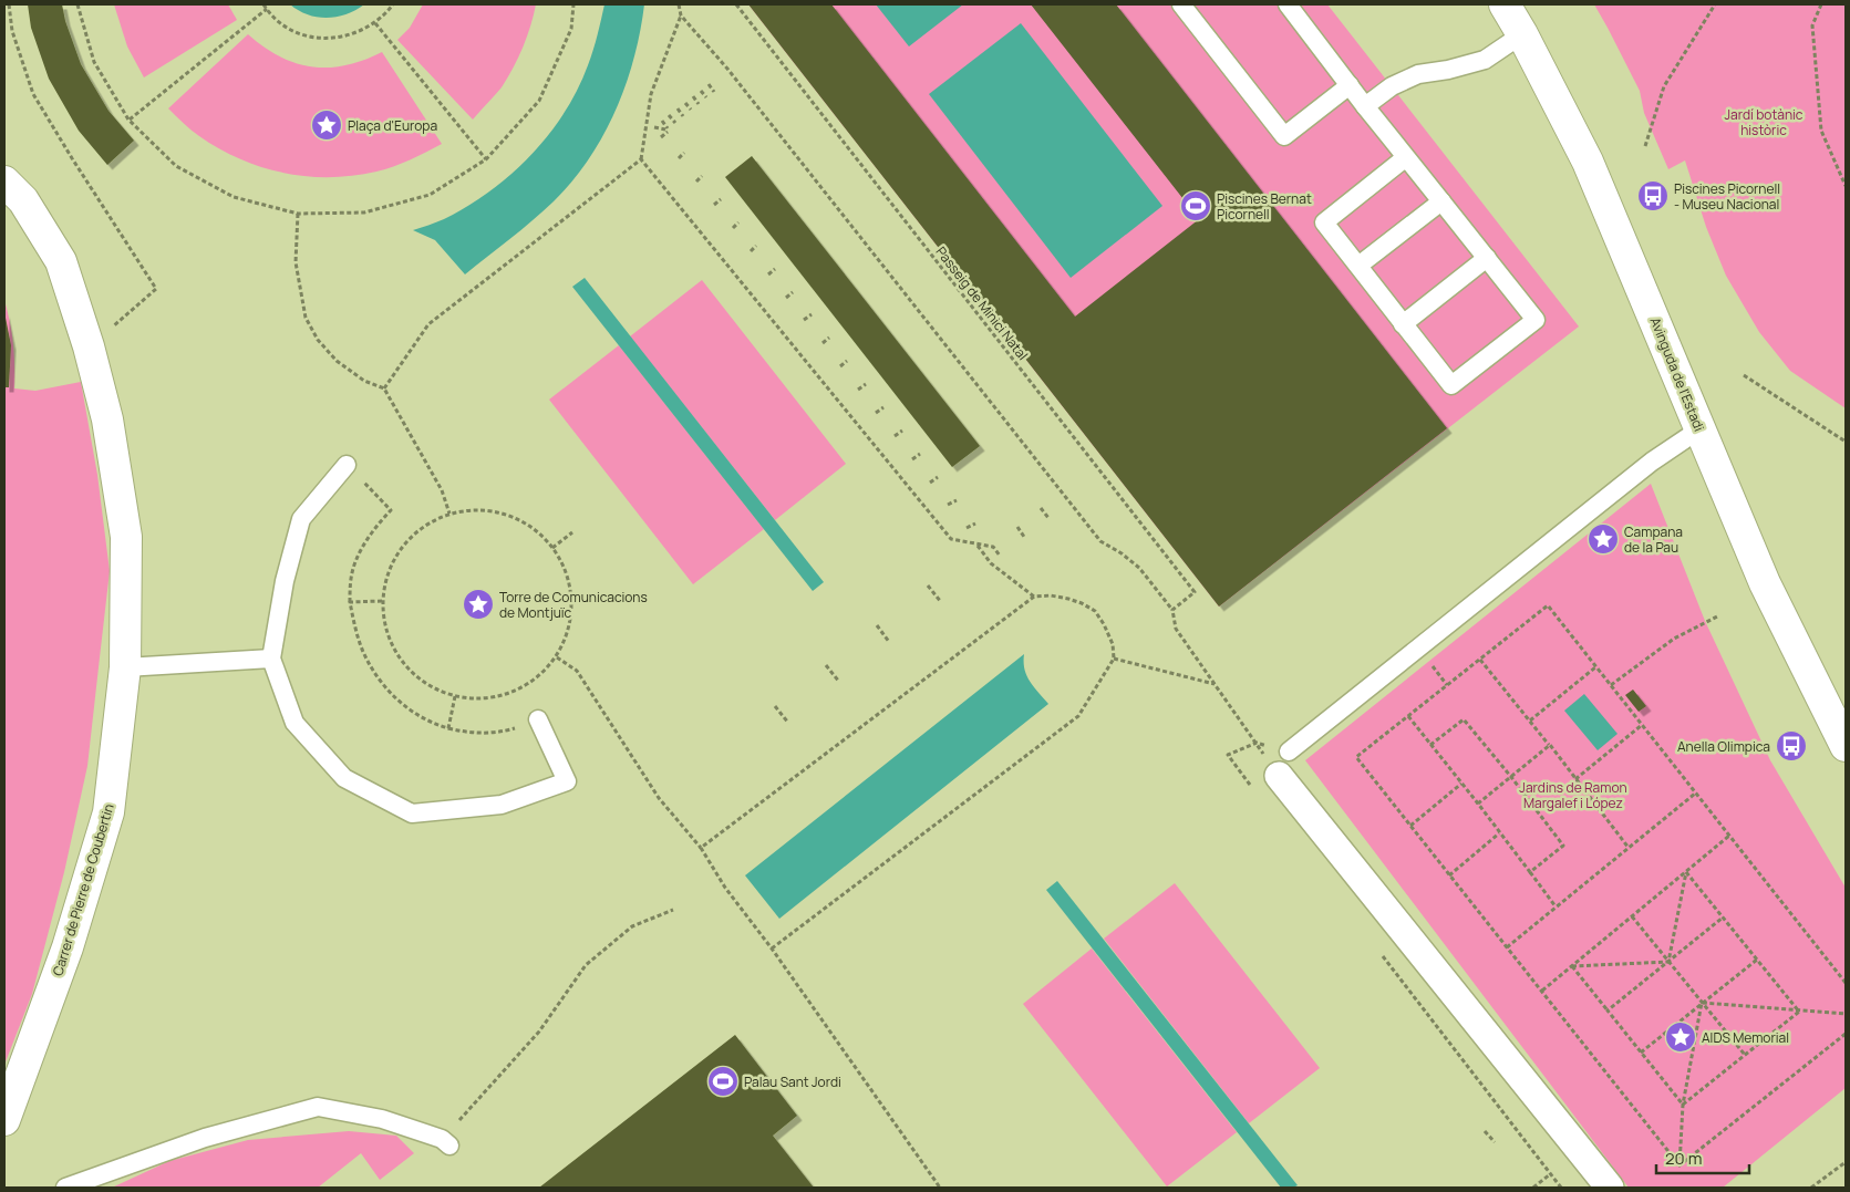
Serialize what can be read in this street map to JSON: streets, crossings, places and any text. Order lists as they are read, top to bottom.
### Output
{
  "streets": {
    "street": ["Avinguda de l'Estadi", "Carrer de Pierre de Coubertin"],
    "path": ["Passeig de Minici Natal"]
  },
  "parks": ["Jardí botànic històric", "Jardins de Ramon Margalef i López"],
  "places": {
    "place": [
      "Plaça d'Europa",
      "Campana de la Pau",
      "Torre de Comunicacions de Montjuïc",
      "AIDS Memorial"
    ],
    "bus stop": ["Piscines Picornell - Museu Nacional", "Anella Olimpica"],
    "sports": ["Piscines Bernat Picornell", "Palau Sant Jordi"]
  },
  "scale_bar": "20 m"
}
